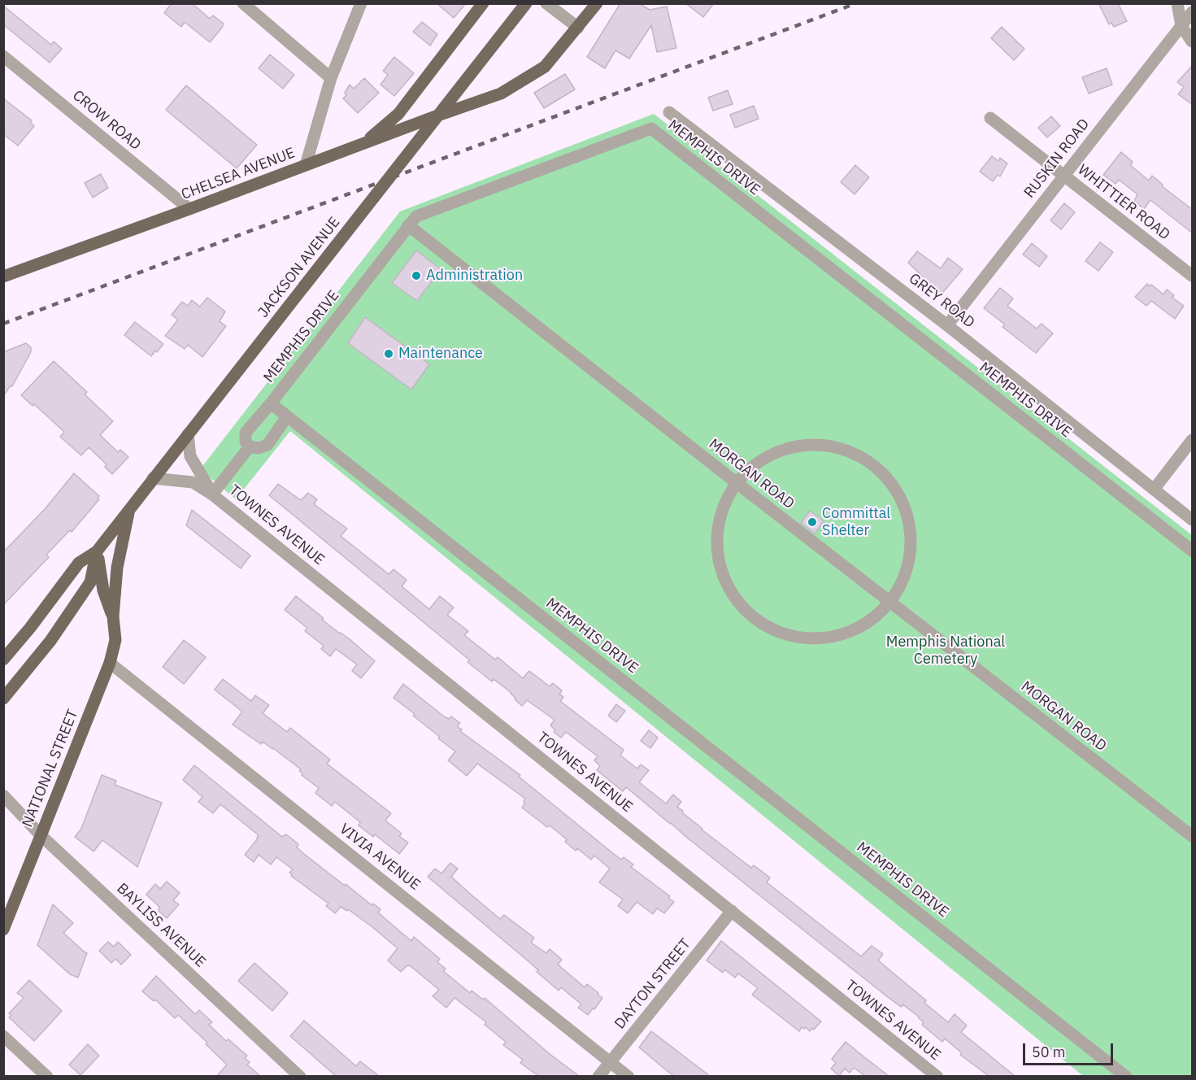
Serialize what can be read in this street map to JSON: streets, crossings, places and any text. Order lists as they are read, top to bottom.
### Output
{
  "streets": {
    "main road": ["CHELSEA AVENUE", "JACKSON AVENUE", "NATIONAL STREET"],
    "street": [
      "CROW ROAD",
      "MEMPHIS DRIVE",
      "RUSKIN ROAD",
      "WHITTIER ROAD",
      "GREY ROAD",
      "MORGAN ROAD",
      "TOWNES AVENUE",
      "VIVIA AVENUE",
      "BAYLISS AVENUE",
      "DAYTON STREET"
    ]
  },
  "crossings": [
    ["CROW ROAD", "CHELSEA AVENUE"],
    ["MEMPHIS DRIVE", "MORGAN ROAD"],
    ["RUSKIN ROAD", "WHITTIER ROAD"],
    ["RUSKIN ROAD", "GREY ROAD"],
    ["JACKSON AVENUE", "TOWNES AVENUE"],
    ["JACKSON AVENUE", "NATIONAL STREET"],
    ["TOWNES AVENUE", "DAYTON STREET"],
    ["NATIONAL STREET", "VIVIA AVENUE"],
    ["NATIONAL STREET", "BAYLISS AVENUE"],
    ["VIVIA AVENUE", "DAYTON STREET"]
  ],
  "parks": ["Memphis National Cemetery"],
  "places": ["Administration", "Maintenance", "Committal Shelter"],
  "scale_bar": "50 m"
}
